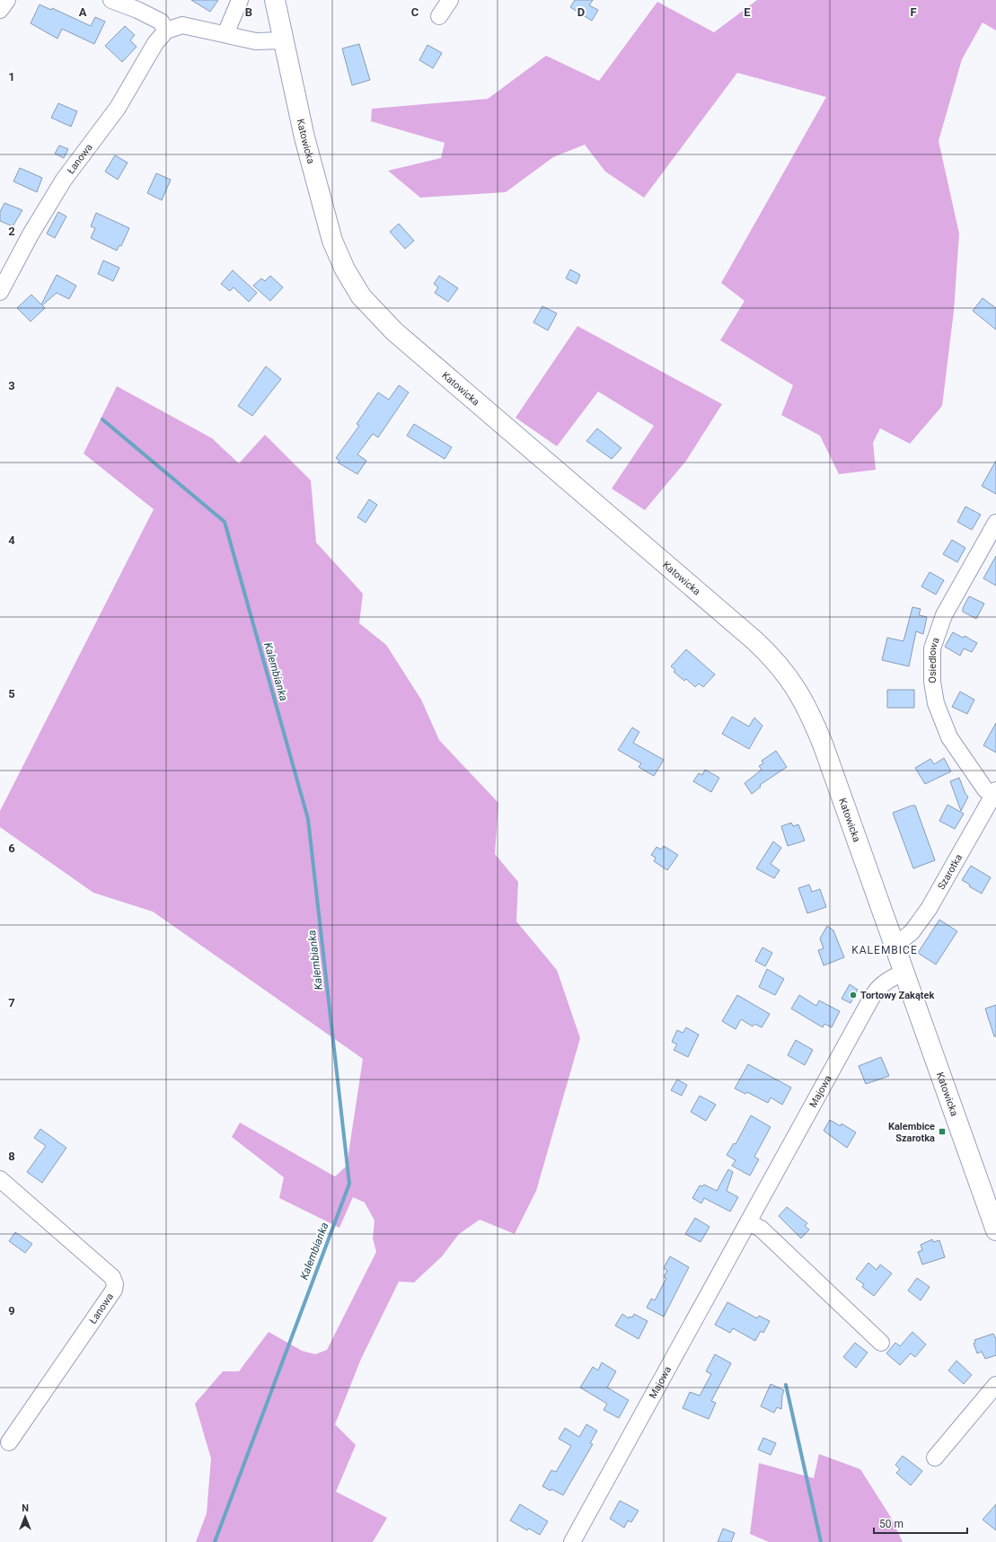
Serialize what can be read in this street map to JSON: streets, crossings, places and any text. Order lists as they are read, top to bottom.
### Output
{
  "streets": {
    "main road": ["Katowicka"],
    "street": [
      "Łanowa",
      "Osiedlowa",
      "Szarotka",
      "Majowa"
    ]
  },
  "crossings": [
    ["Katowicka", "Szarotka"],
    ["Katowicka", "Majowa"],
    ["Osiedlowa", "Szarotka"]
  ],
  "districts": ["KALEMBICE"],
  "water": ["Kalembianka"],
  "places": {
    "other": ["Tortowy Zakątek"],
    "transit": ["Kalembice Szarotka"]
  },
  "scale_bar": "50 m",
  "north": "top",
  "grid": {
    "columns": [
      "A",
      "B",
      "C",
      "D",
      "E",
      "F"
    ],
    "rows": [
      "1",
      "2",
      "3",
      "4",
      "5",
      "6",
      "7",
      "8",
      "9"
    ]
  }
}
